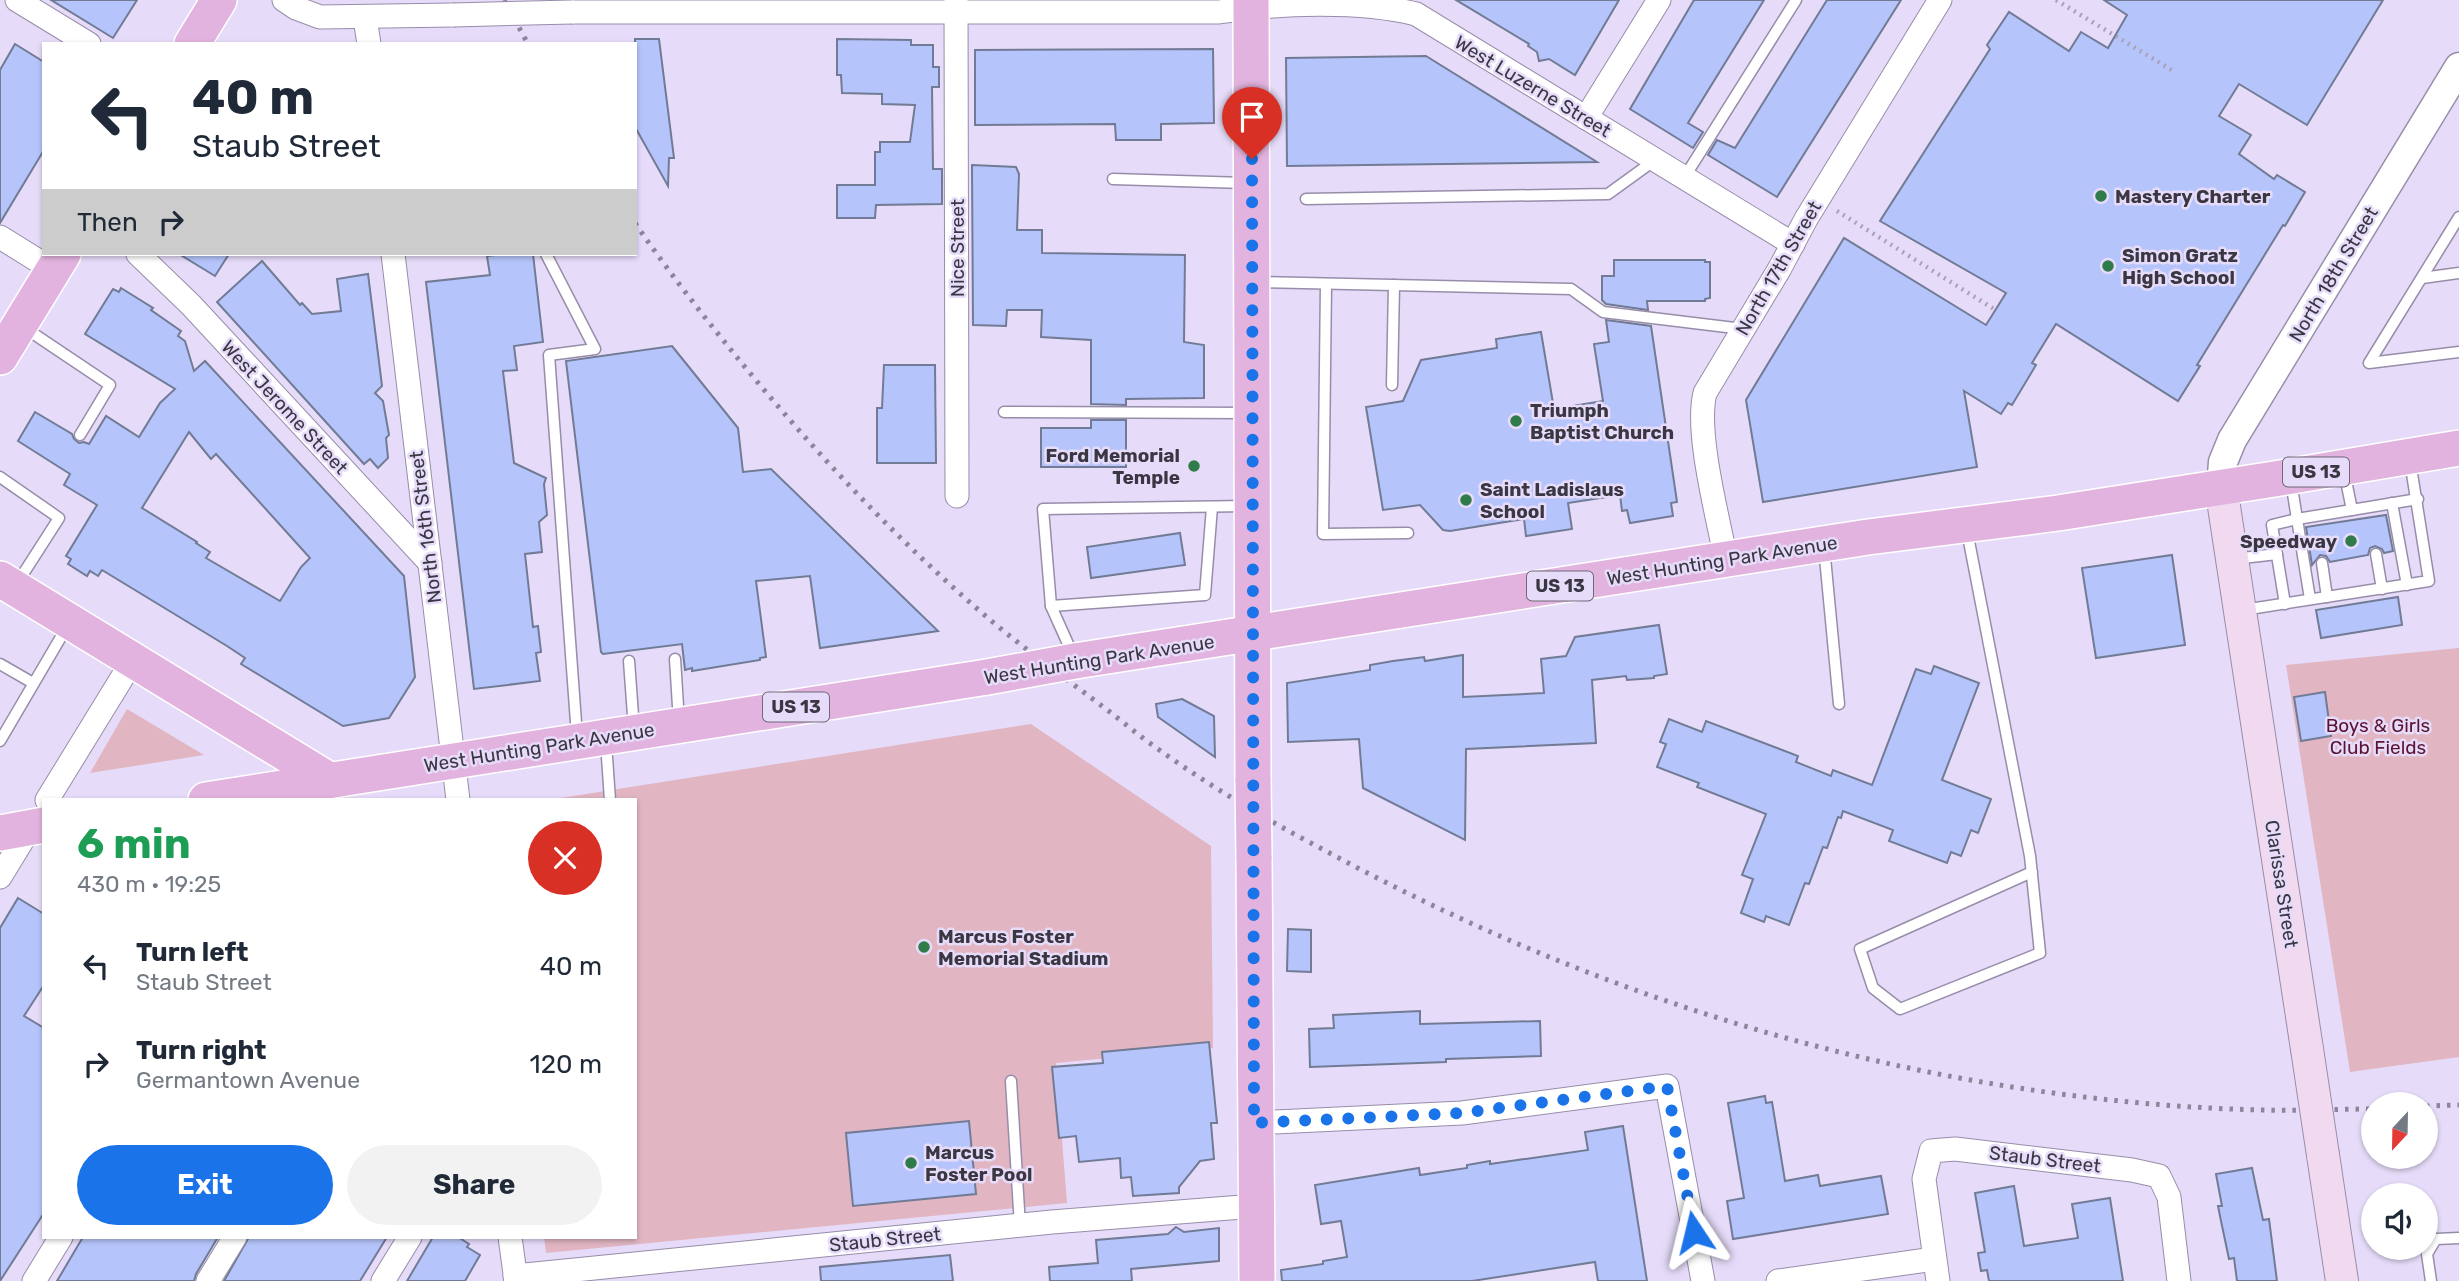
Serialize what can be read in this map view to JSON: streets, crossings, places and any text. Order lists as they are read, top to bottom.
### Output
{
  "streets": {
    "main road": ["US 13", "West Hunting Park Avenue", "Clarissa Street"],
    "street": [
      "West Luzerne Street",
      "Nice Street",
      "North 17th Street",
      "North 18th Street",
      "West Jerome Street",
      "North 16th Street",
      "Staub Street"
    ]
  },
  "crossings": [
    ["West Luzerne Street", "Nice Street"],
    ["West Luzerne Street", "North 17th Street"],
    ["North 17th Street", "West Hunting Park Avenue"],
    ["North 18th Street", "West Hunting Park Avenue"],
    ["North 18th Street", "Clarissa Street"],
    ["West Jerome Street", "North 16th Street"],
    ["US 13", "West Hunting Park Avenue"],
    ["North 16th Street", "West Hunting Park Avenue"],
    ["West Hunting Park Avenue", "Clarissa Street"]
  ],
  "parks": ["Boys & Girls Club Fields"],
  "places": [
    "Mastery Charter",
    "Simon Gratz High School",
    "Triumph Baptist Church",
    "Ford Memorial Temple",
    "Saint Ladislaus School",
    "Speedway",
    "Marcus Foster Memorial Stadium",
    "Marcus Foster Pool"
  ],
  "north": "bottom",
  "page": {
    "turn": ["40 m", "Staub Street"],
    "then": "Then",
    "heading": ["6 min", "430 m · 19:25"],
    "list": [
      {
        "name": "Turn left",
        "note": "Staub Street",
        "value": "40 m"
      },
      {
        "name": "Turn right",
        "note": "Germantown Avenue",
        "value": "120 m"
      }
    ],
    "buttons": ["Exit", "Share"]
  }
}
